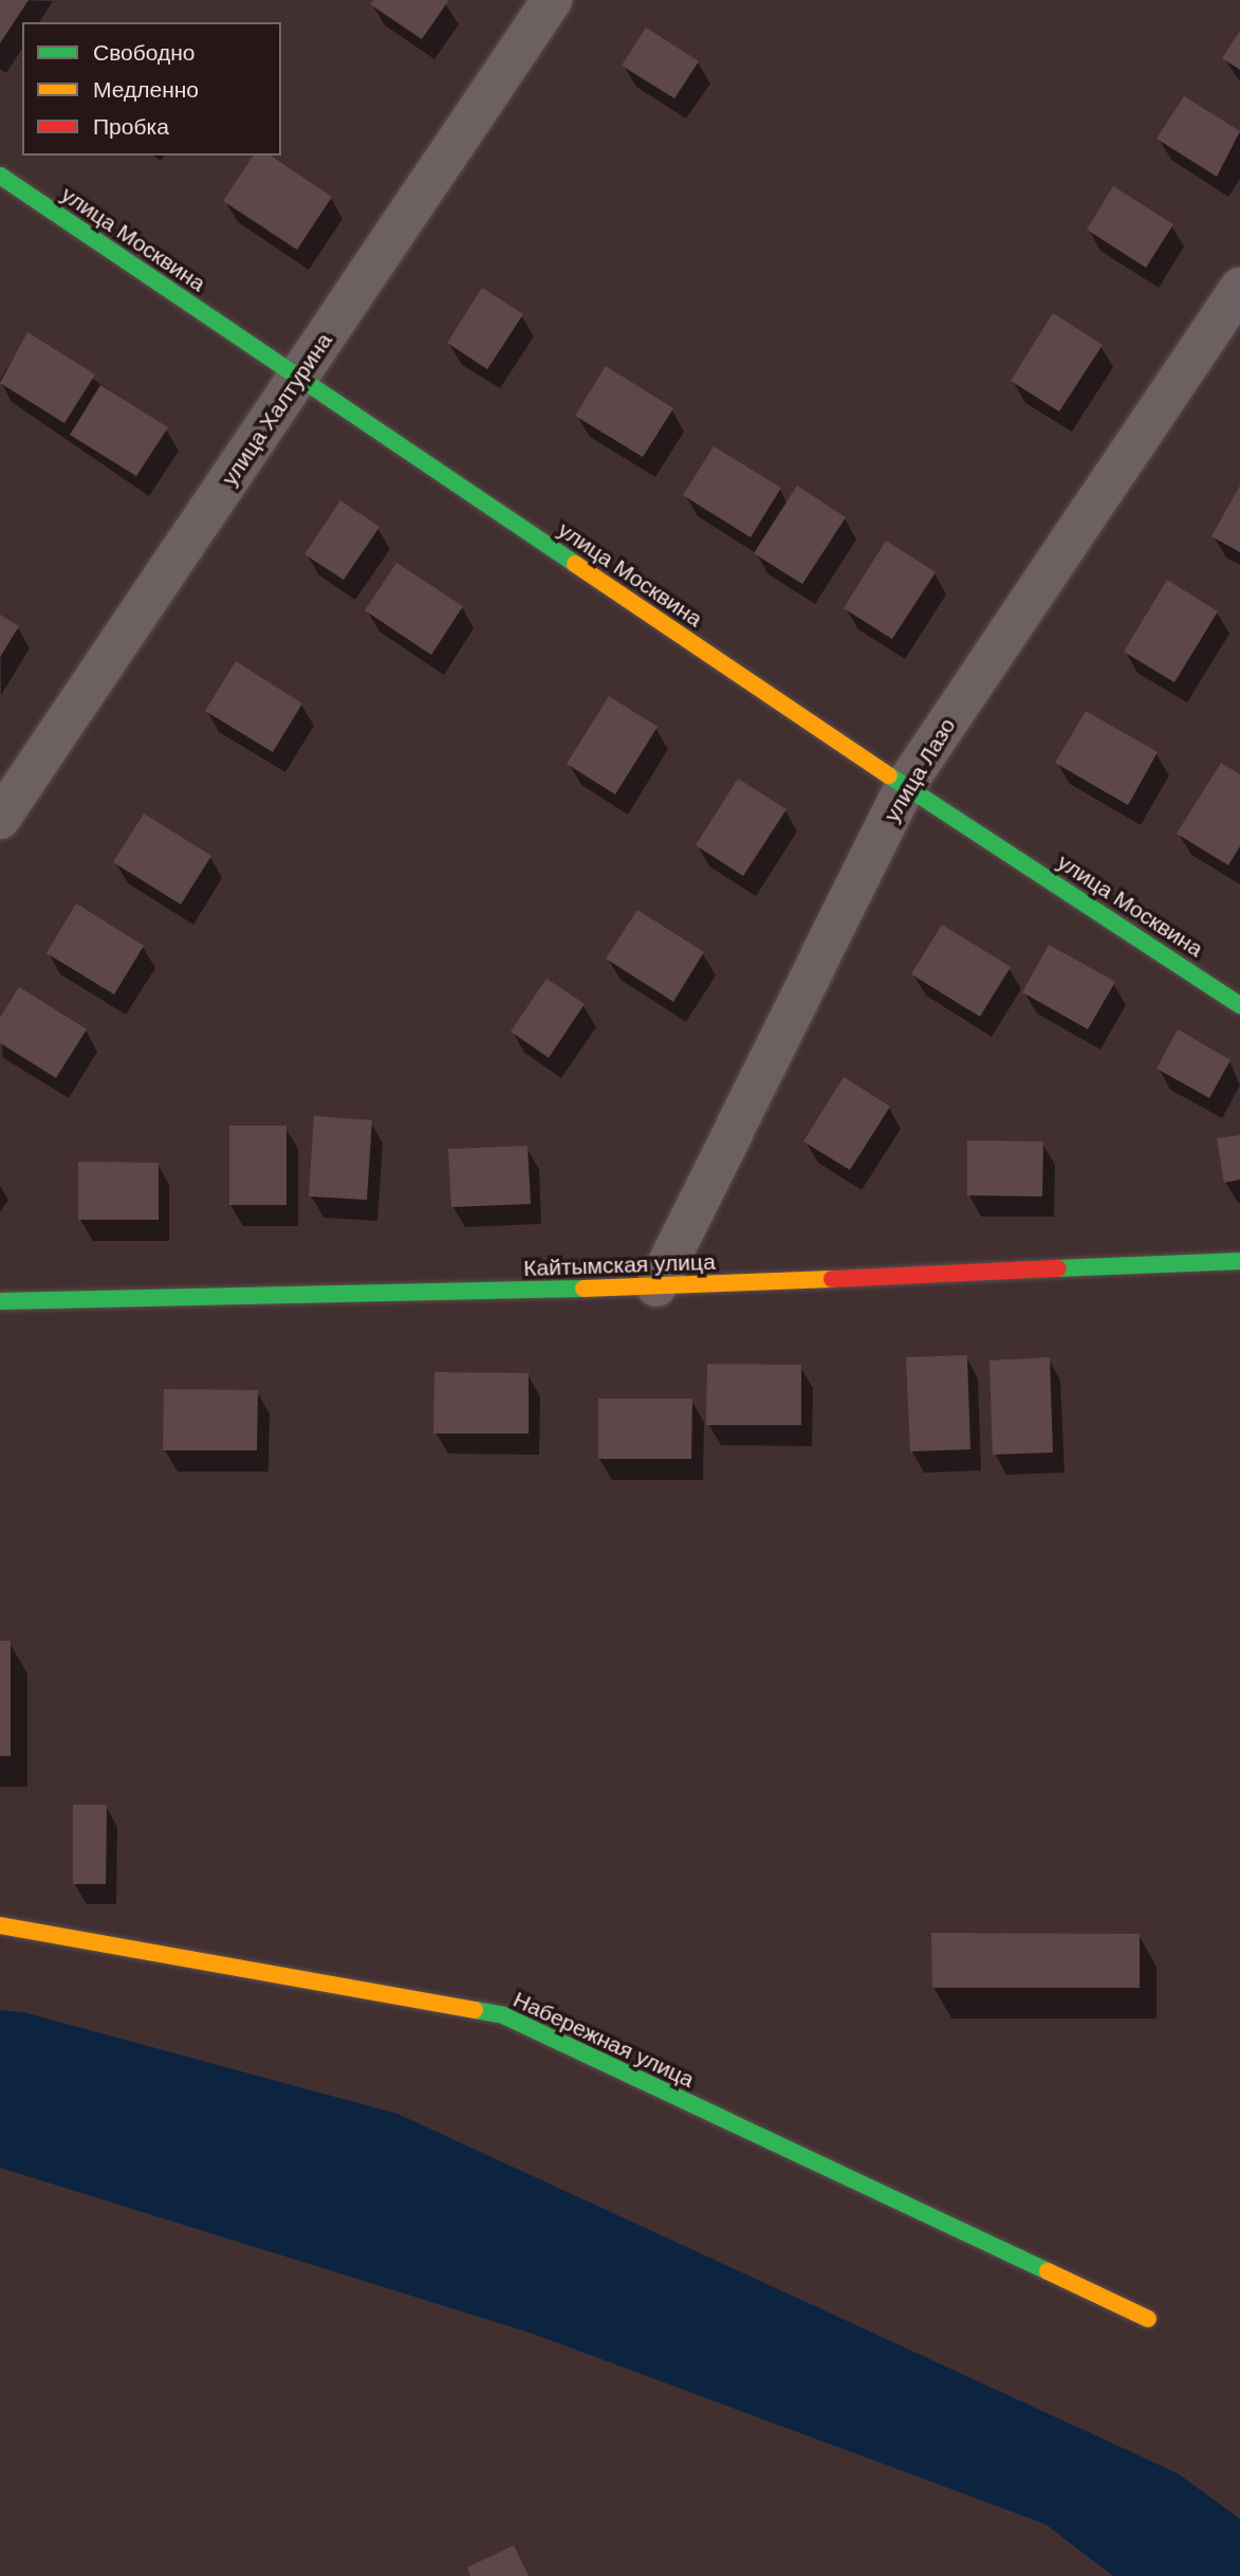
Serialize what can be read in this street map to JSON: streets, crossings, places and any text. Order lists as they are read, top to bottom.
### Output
{
  "streets": {
    "street": [
      "улица Москвина",
      "улица Халтурина",
      "улица Лазо",
      "Кайтымская улица",
      "Набережная улица"
    ]
  },
  "crossings": [
    ["улица Москвина", "улица Халтурина"],
    ["улица Москвина", "улица Лазо"],
    ["улица Лазо", "Кайтымская улица"]
  ],
  "legend": ["Свободно", "Медленно", "Пробка"]
}
